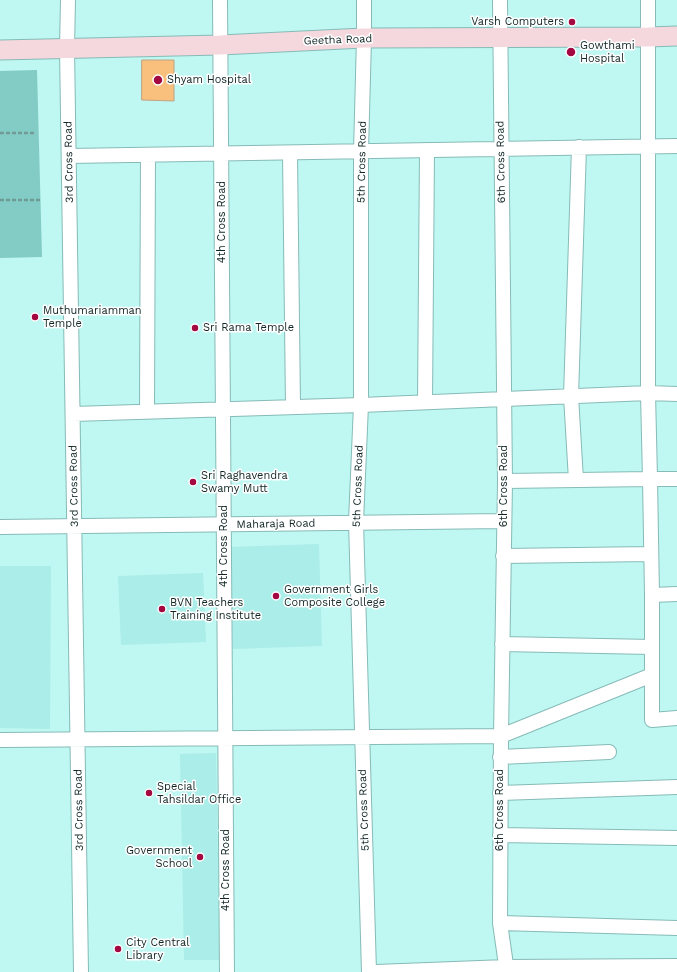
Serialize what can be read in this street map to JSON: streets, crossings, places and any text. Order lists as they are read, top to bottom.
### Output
{
  "streets": {
    "main road": ["Geetha Road"],
    "street": [
      "3rd Cross Road",
      "5th Cross Road",
      "6th Cross Road",
      "4th Cross Road",
      "Maharaja Road"
    ]
  },
  "crossings": [
    ["Geetha Road", "3rd Cross Road"],
    ["Geetha Road", "5th Cross Road"],
    ["Geetha Road", "6th Cross Road"],
    ["Geetha Road", "4th Cross Road"],
    ["3rd Cross Road", "Maharaja Road"],
    ["5th Cross Road", "Maharaja Road"],
    ["6th Cross Road", "Maharaja Road"],
    ["4th Cross Road", "Maharaja Road"]
  ],
  "places": [
    "Varsh Computers",
    "Gowthami Hospital",
    "Shyam Hospital",
    "Muthumariamman Temple",
    "Sri Rama Temple",
    "Sri Raghavendra Swamy Mutt",
    "Government Girls Composite College",
    "BVN Teachers Training Institute",
    "Special Tahsildar Office",
    "Government School",
    "City Central Library"
  ]
}
